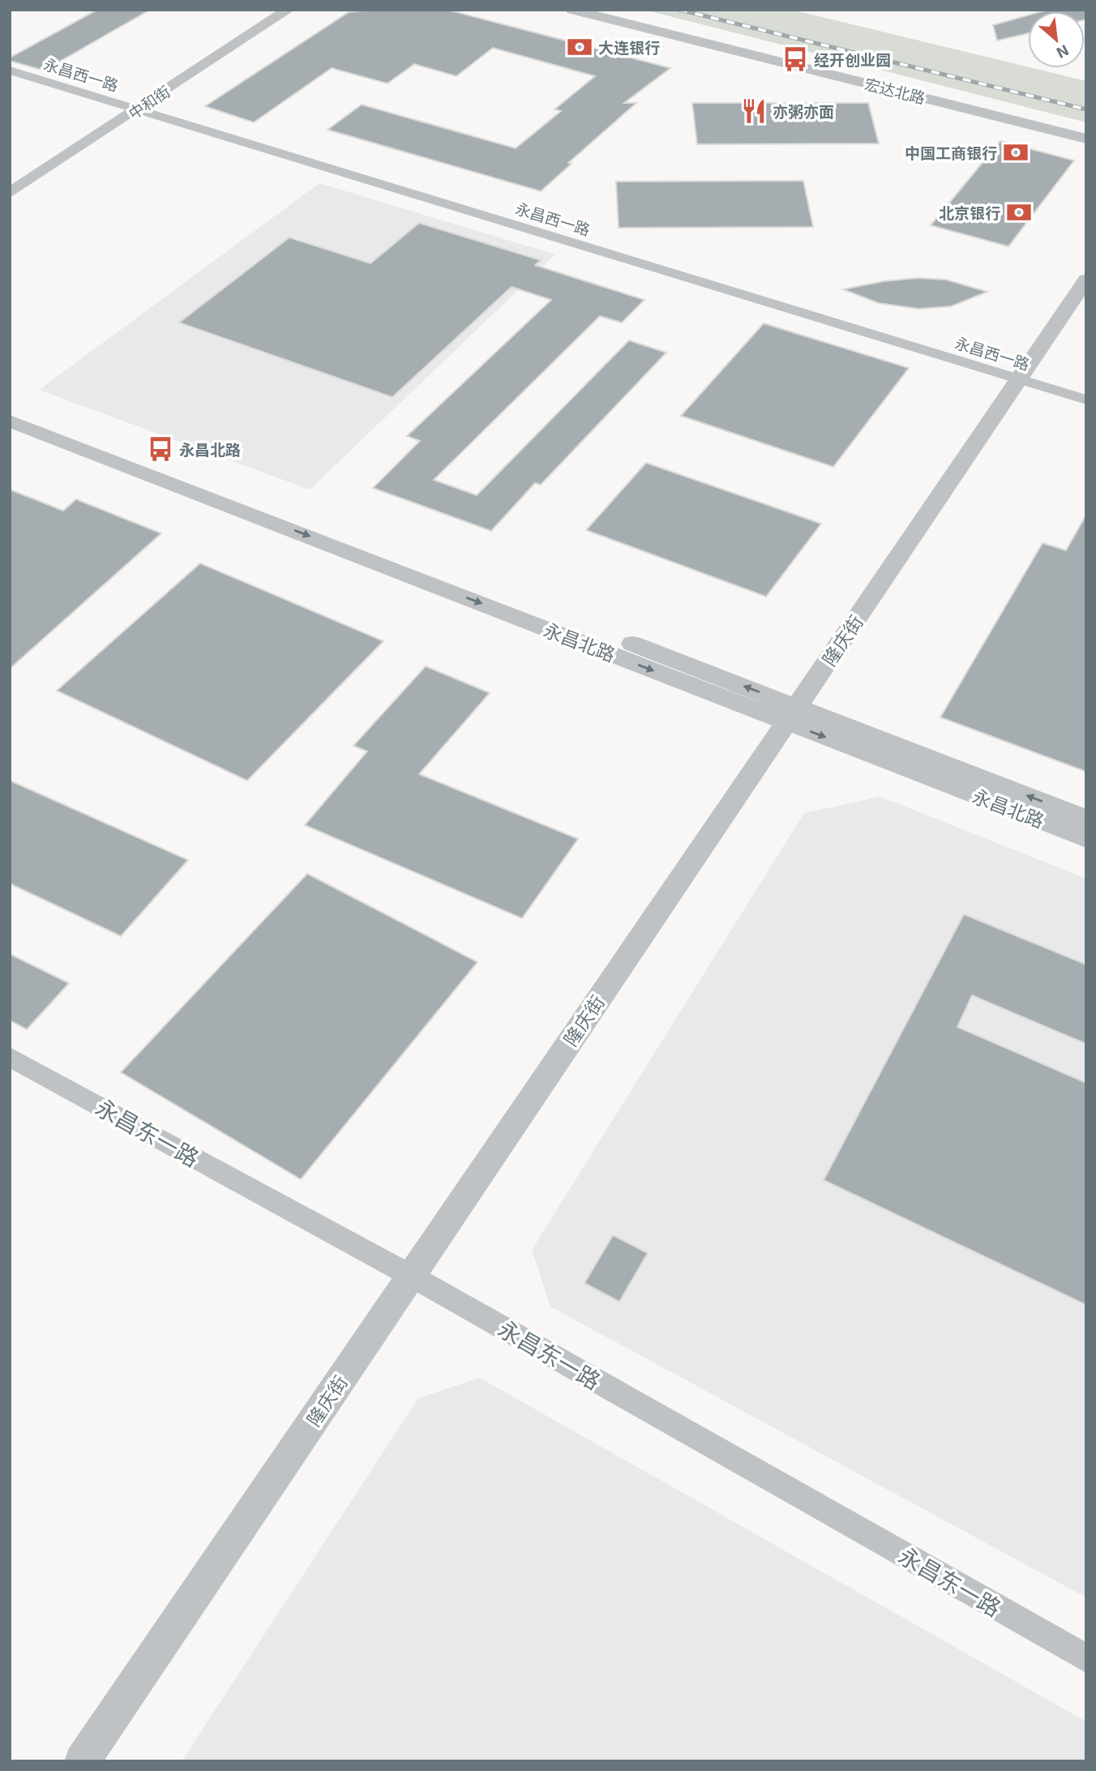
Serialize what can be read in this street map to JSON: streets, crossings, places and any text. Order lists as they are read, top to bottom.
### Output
{
  "streets": {
    "street": [
      "永昌西一路",
      "宏达北路",
      "中和街",
      "隆庆街",
      "永昌北路",
      "永昌东一路"
    ]
  },
  "crossings": [
    ["永昌西一路", "中和街"],
    ["永昌西一路", "隆庆街"],
    ["隆庆街", "永昌北路"],
    ["隆庆街", "永昌东一路"]
  ],
  "places": {
    "bank": ["大连银行", "中国工商银行", "北京银行"],
    "bus stop": ["经开创业园", "永昌北路"],
    "restaurant": ["亦粥亦面"]
  },
  "north": "bottom right"
}
